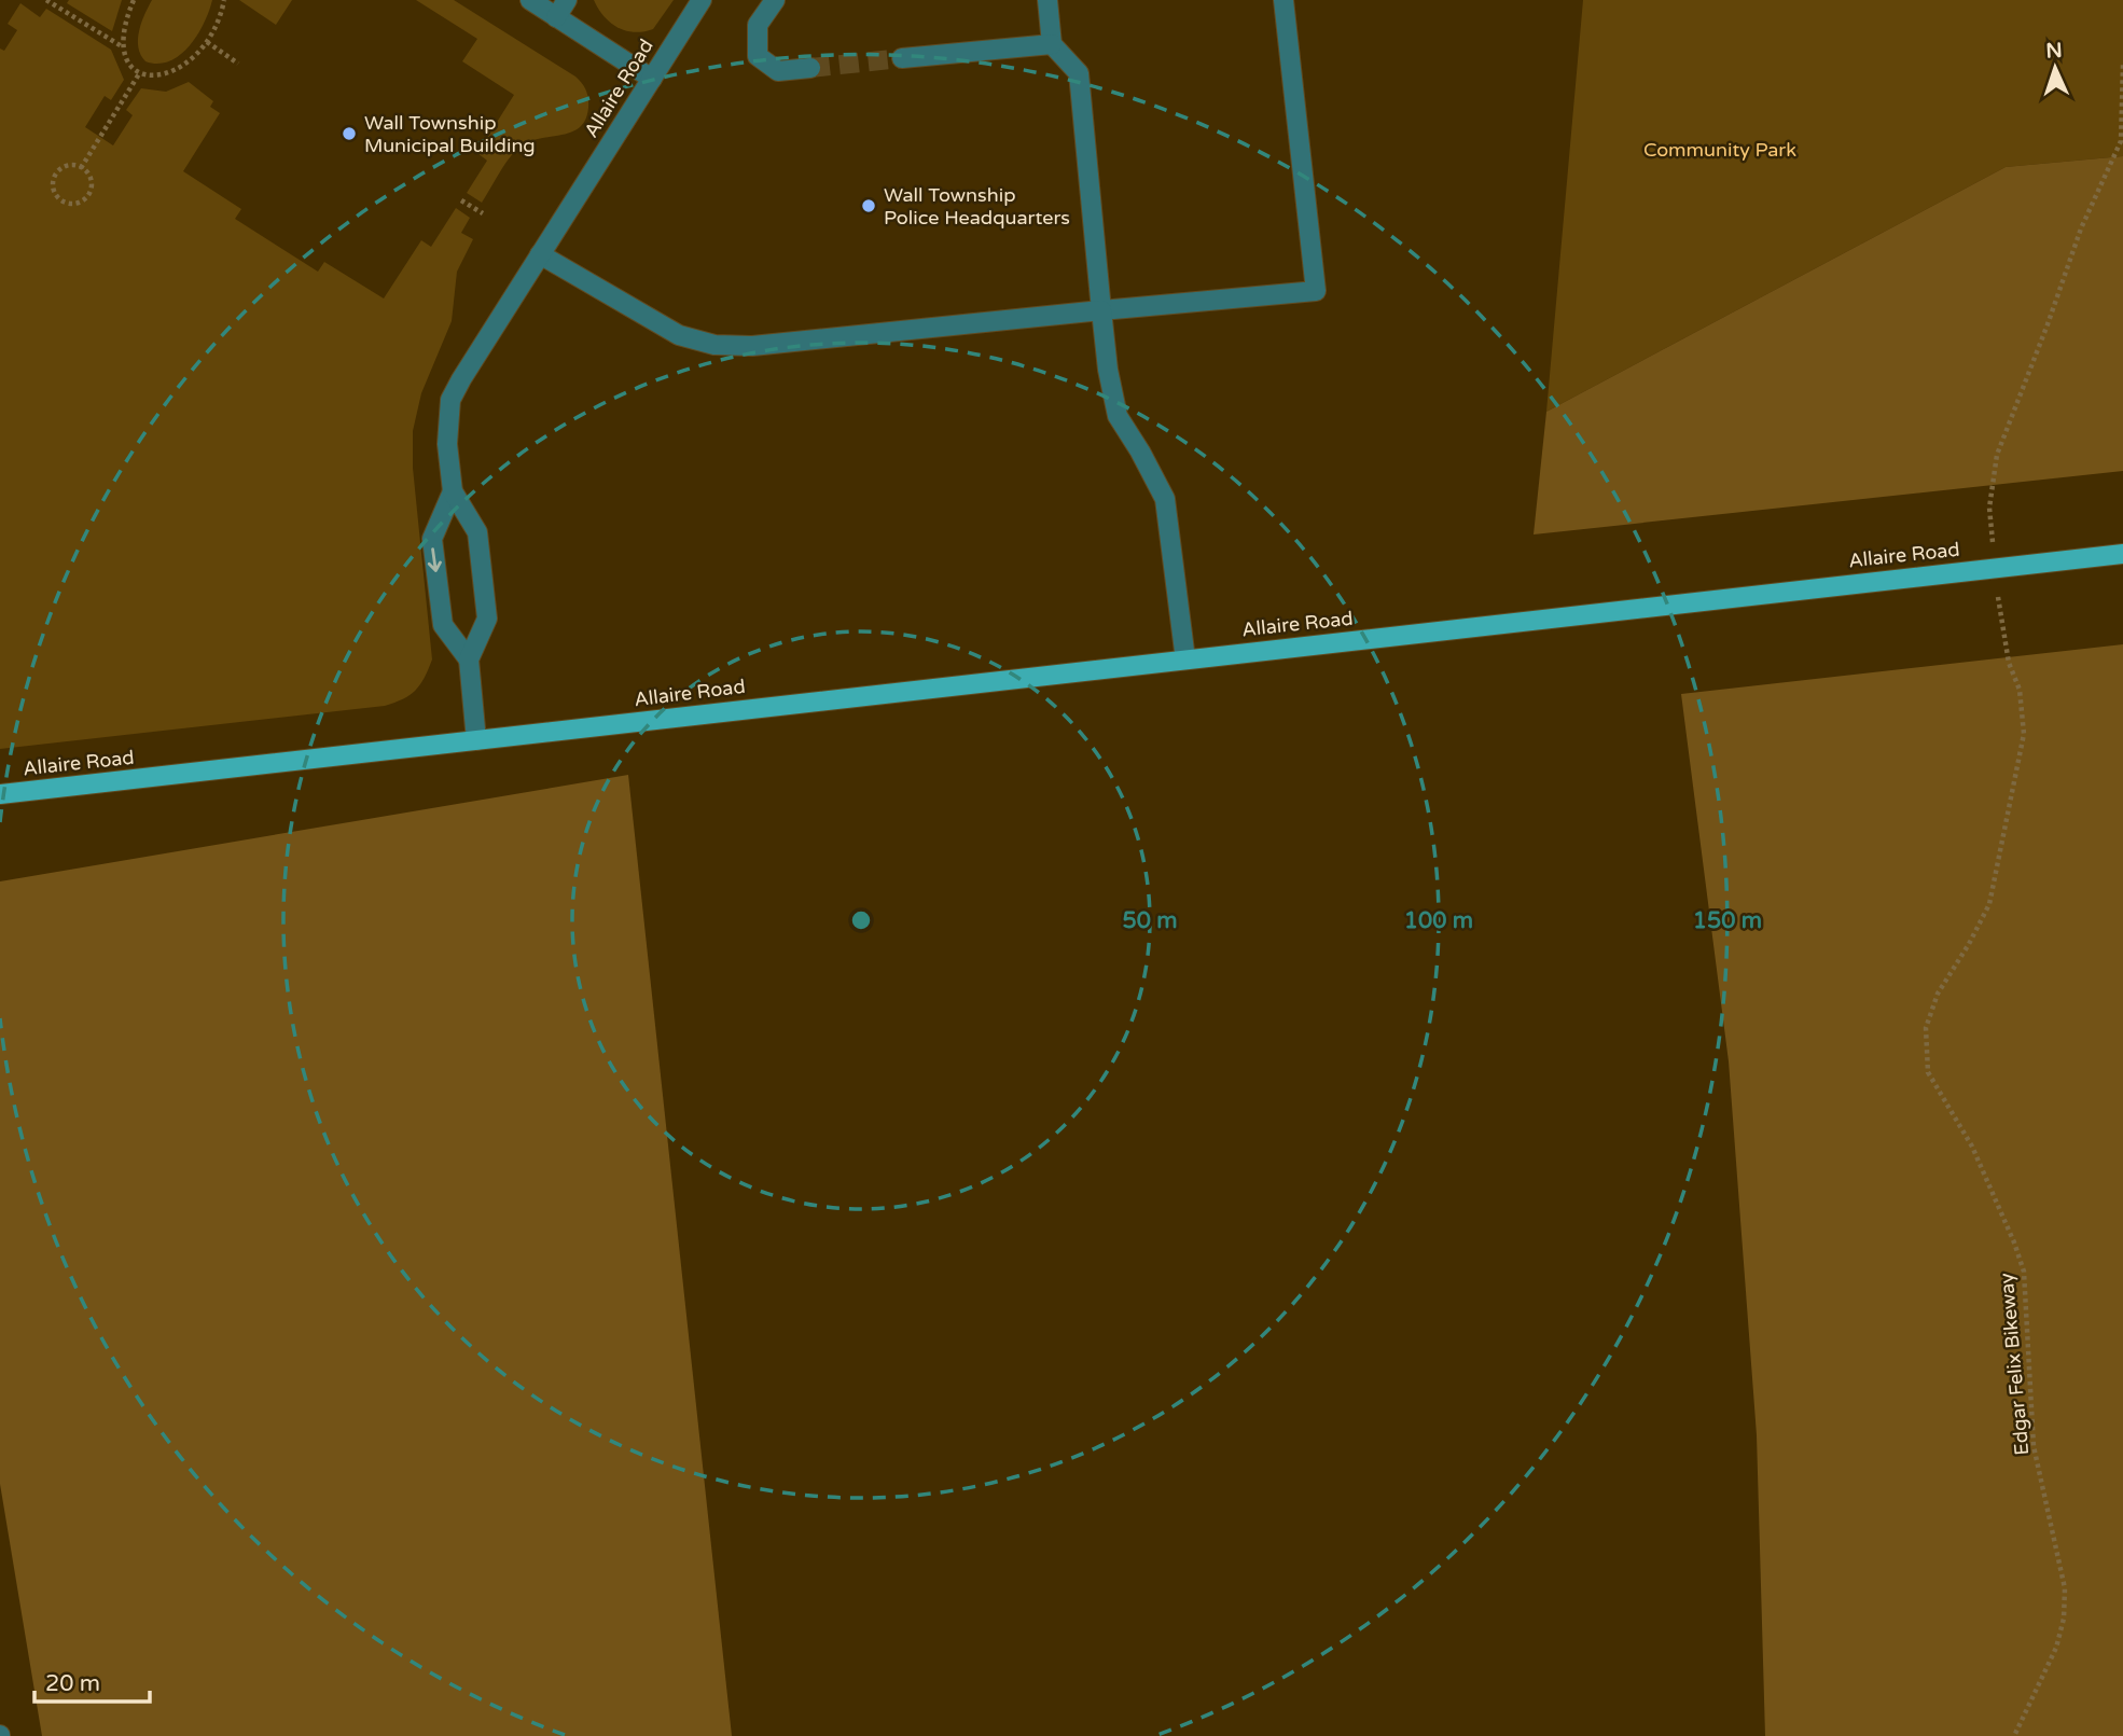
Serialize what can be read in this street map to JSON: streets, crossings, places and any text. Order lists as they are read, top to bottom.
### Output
{
  "streets": {
    "main road": ["Allaire Road"],
    "path": ["Edgar Felix Bikeway"]
  },
  "crossings": [
    ["Allaire Road", "Edgar Felix Bikeway"]
  ],
  "parks": ["Community Park"],
  "places": ["Wall Township Municipal Building", "Wall Township Police Headquarters"],
  "scale_bar": "20 m",
  "north": "top",
  "rings": ["50 m", "100 m", "150 m"]
}
